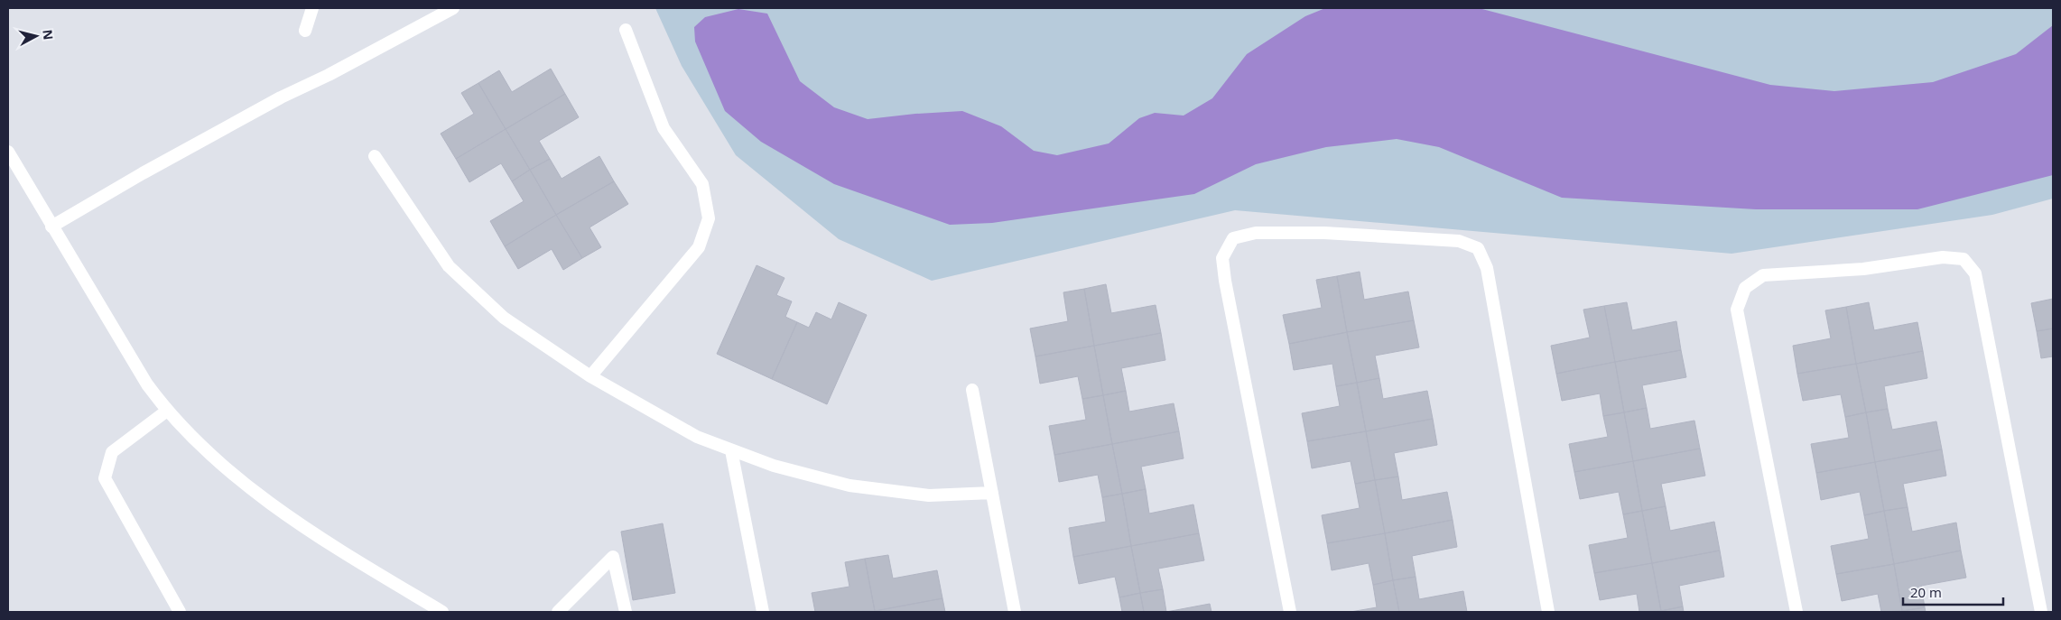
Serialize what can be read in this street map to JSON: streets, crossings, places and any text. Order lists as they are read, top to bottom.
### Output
{
  "scale_bar": "20 m",
  "north": "right"
}
